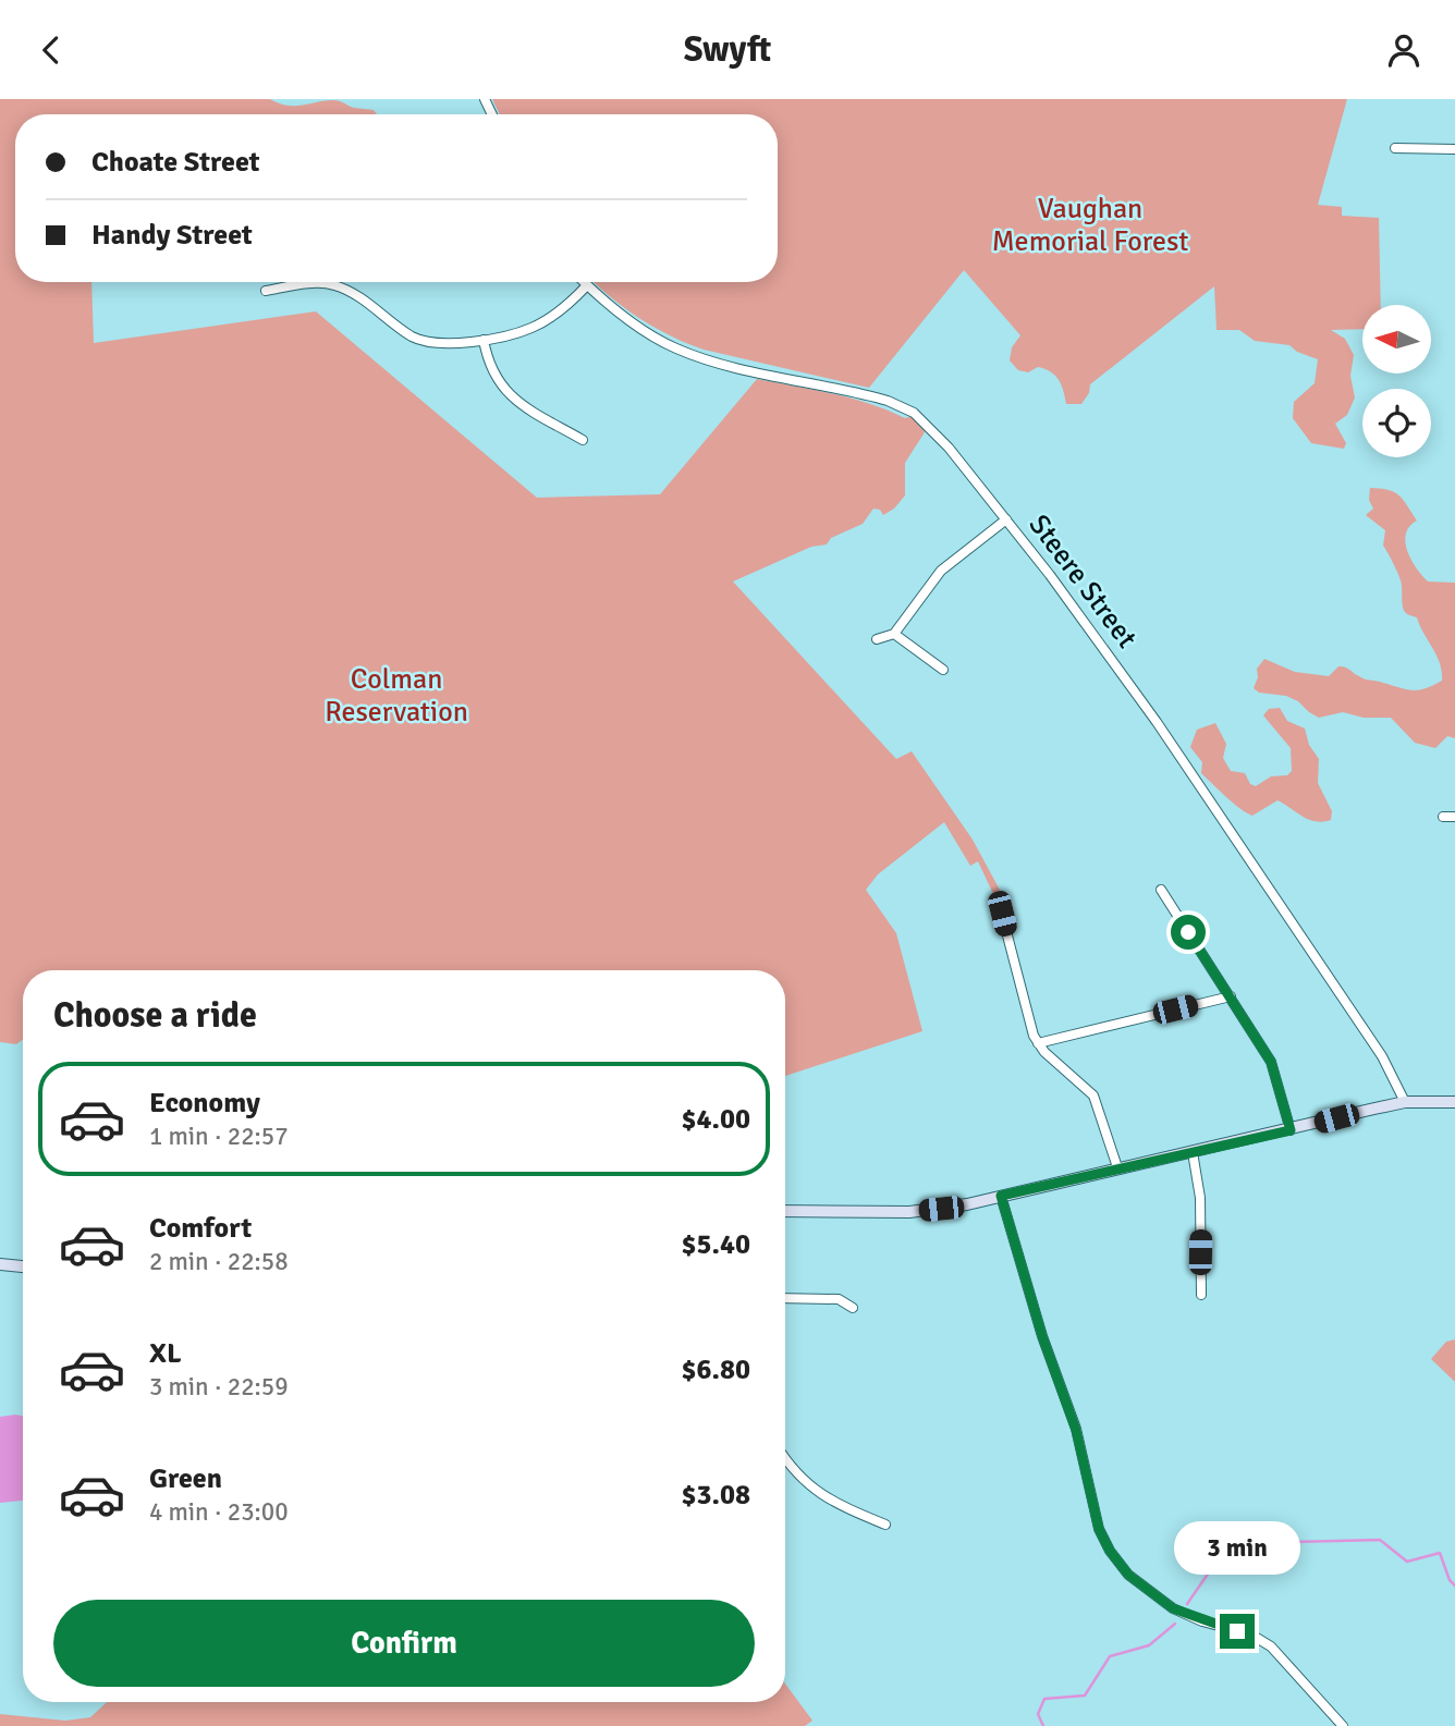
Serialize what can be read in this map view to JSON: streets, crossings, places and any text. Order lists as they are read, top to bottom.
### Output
{
  "streets": {
    "street": ["Steere Street"]
  },
  "parks": ["Vaughan Memorial Forest", "Colman Reservation"],
  "north": "left",
  "page": {
    "header": "Swyft",
    "banner": ["Choate Street", "Handy Street"],
    "heading": "Choose a ride",
    "list": [
      {
        "name": "Economy",
        "note": "1 min · 22:57",
        "value": "$4.00"
      },
      {
        "name": "Comfort",
        "note": "2 min · 22:58",
        "value": "$5.40"
      },
      {
        "name": "XL",
        "note": "3 min · 22:59",
        "value": "$6.80"
      },
      {
        "name": "Green",
        "note": "4 min · 23:00",
        "value": "$3.08"
      }
    ],
    "bubble": "3 min",
    "buttons": "Confirm"
  }
}
